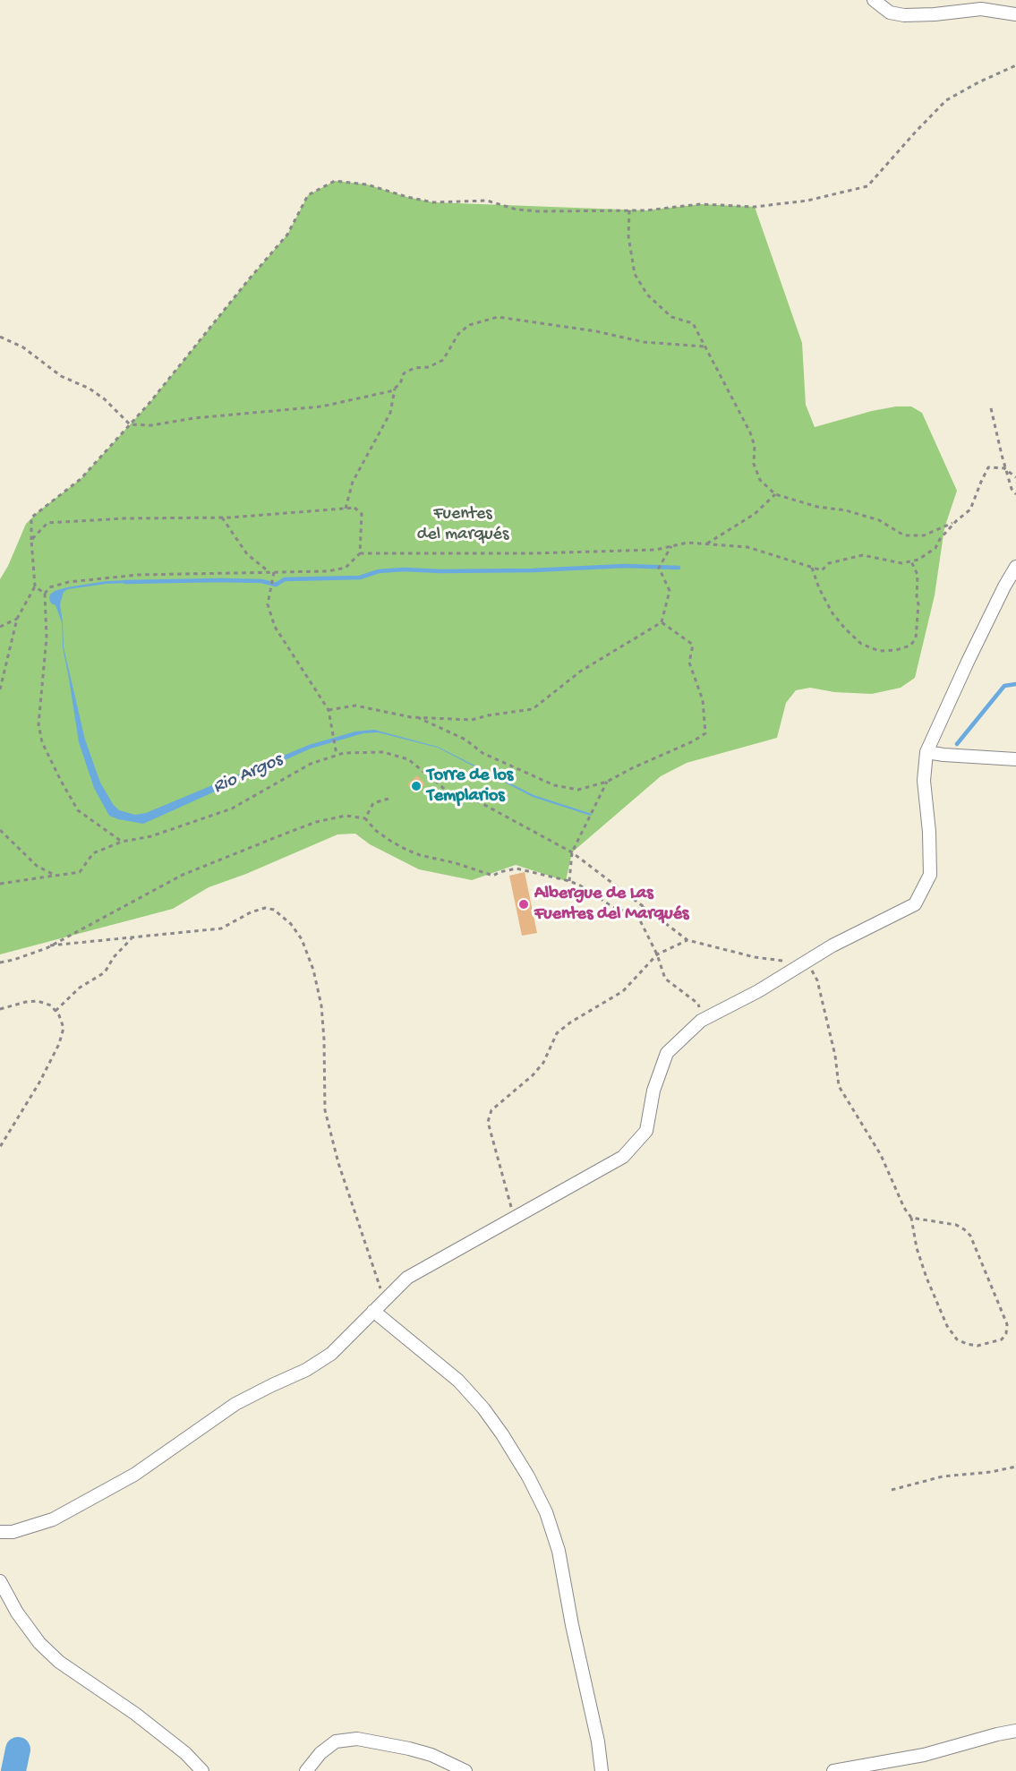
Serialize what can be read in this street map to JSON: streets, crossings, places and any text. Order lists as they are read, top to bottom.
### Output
{
  "water": ["Rio Argos"],
  "parks": ["Fuentes del marqués"],
  "places": ["Torre de los Templarios", "Albergue de Las Fuentes del Marqués"]
}
